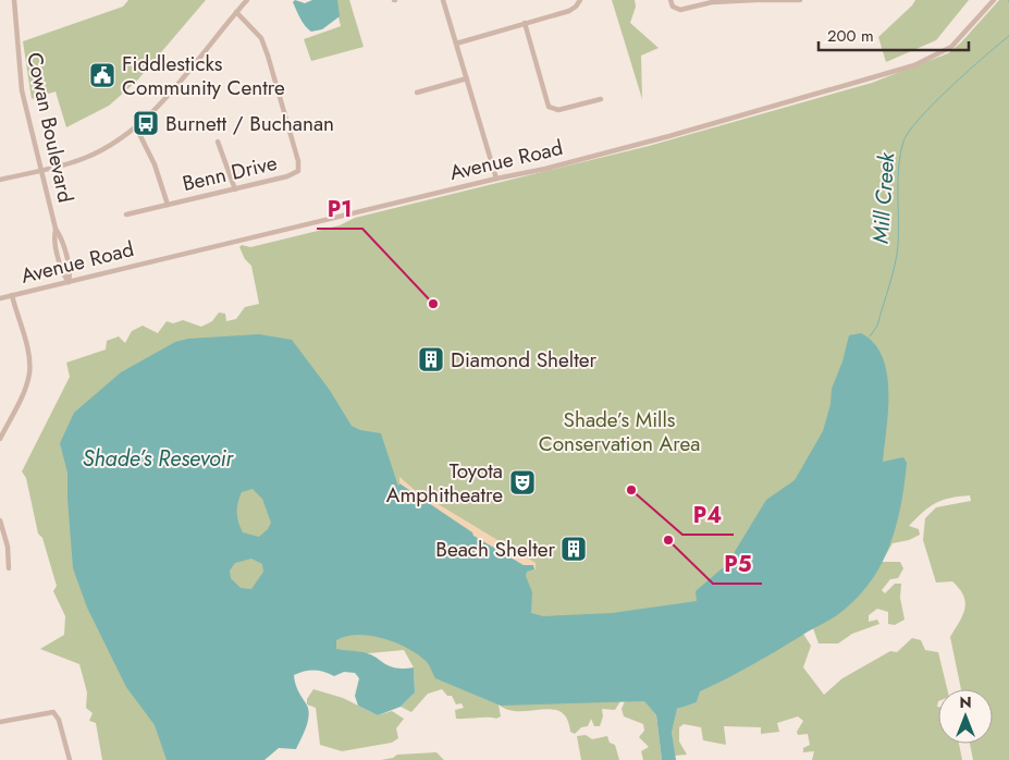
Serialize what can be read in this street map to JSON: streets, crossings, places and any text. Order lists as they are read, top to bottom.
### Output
{
  "streets": {
    "street": ["Cowan Boulevard", "Avenue Road", "Benn Drive"]
  },
  "crossings": [
    ["Cowan Boulevard", "Avenue Road"]
  ],
  "water": ["Mill Creek", "Shade’s Resevoir"],
  "parks": ["Shade’s Mills Conservation Area"],
  "places": {
    "public building": ["Fiddlesticks Community Centre"],
    "bus stop": ["Burnett / Buchanan"],
    "other": ["P1", "P4", "P5"],
    "building": ["Diamond Shelter", "Beach Shelter"],
    "theatre": ["Toyota Amphitheatre"]
  },
  "scale_bar": "200 m",
  "north": "top"
}
